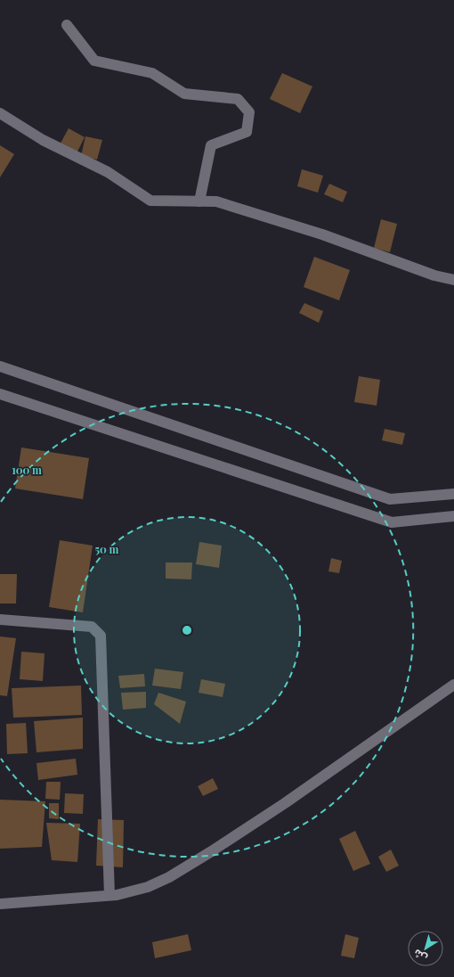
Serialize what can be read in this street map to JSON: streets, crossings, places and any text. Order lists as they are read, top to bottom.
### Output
{
  "north": "bottom left",
  "rings": ["100 m", "50 m"]
}
